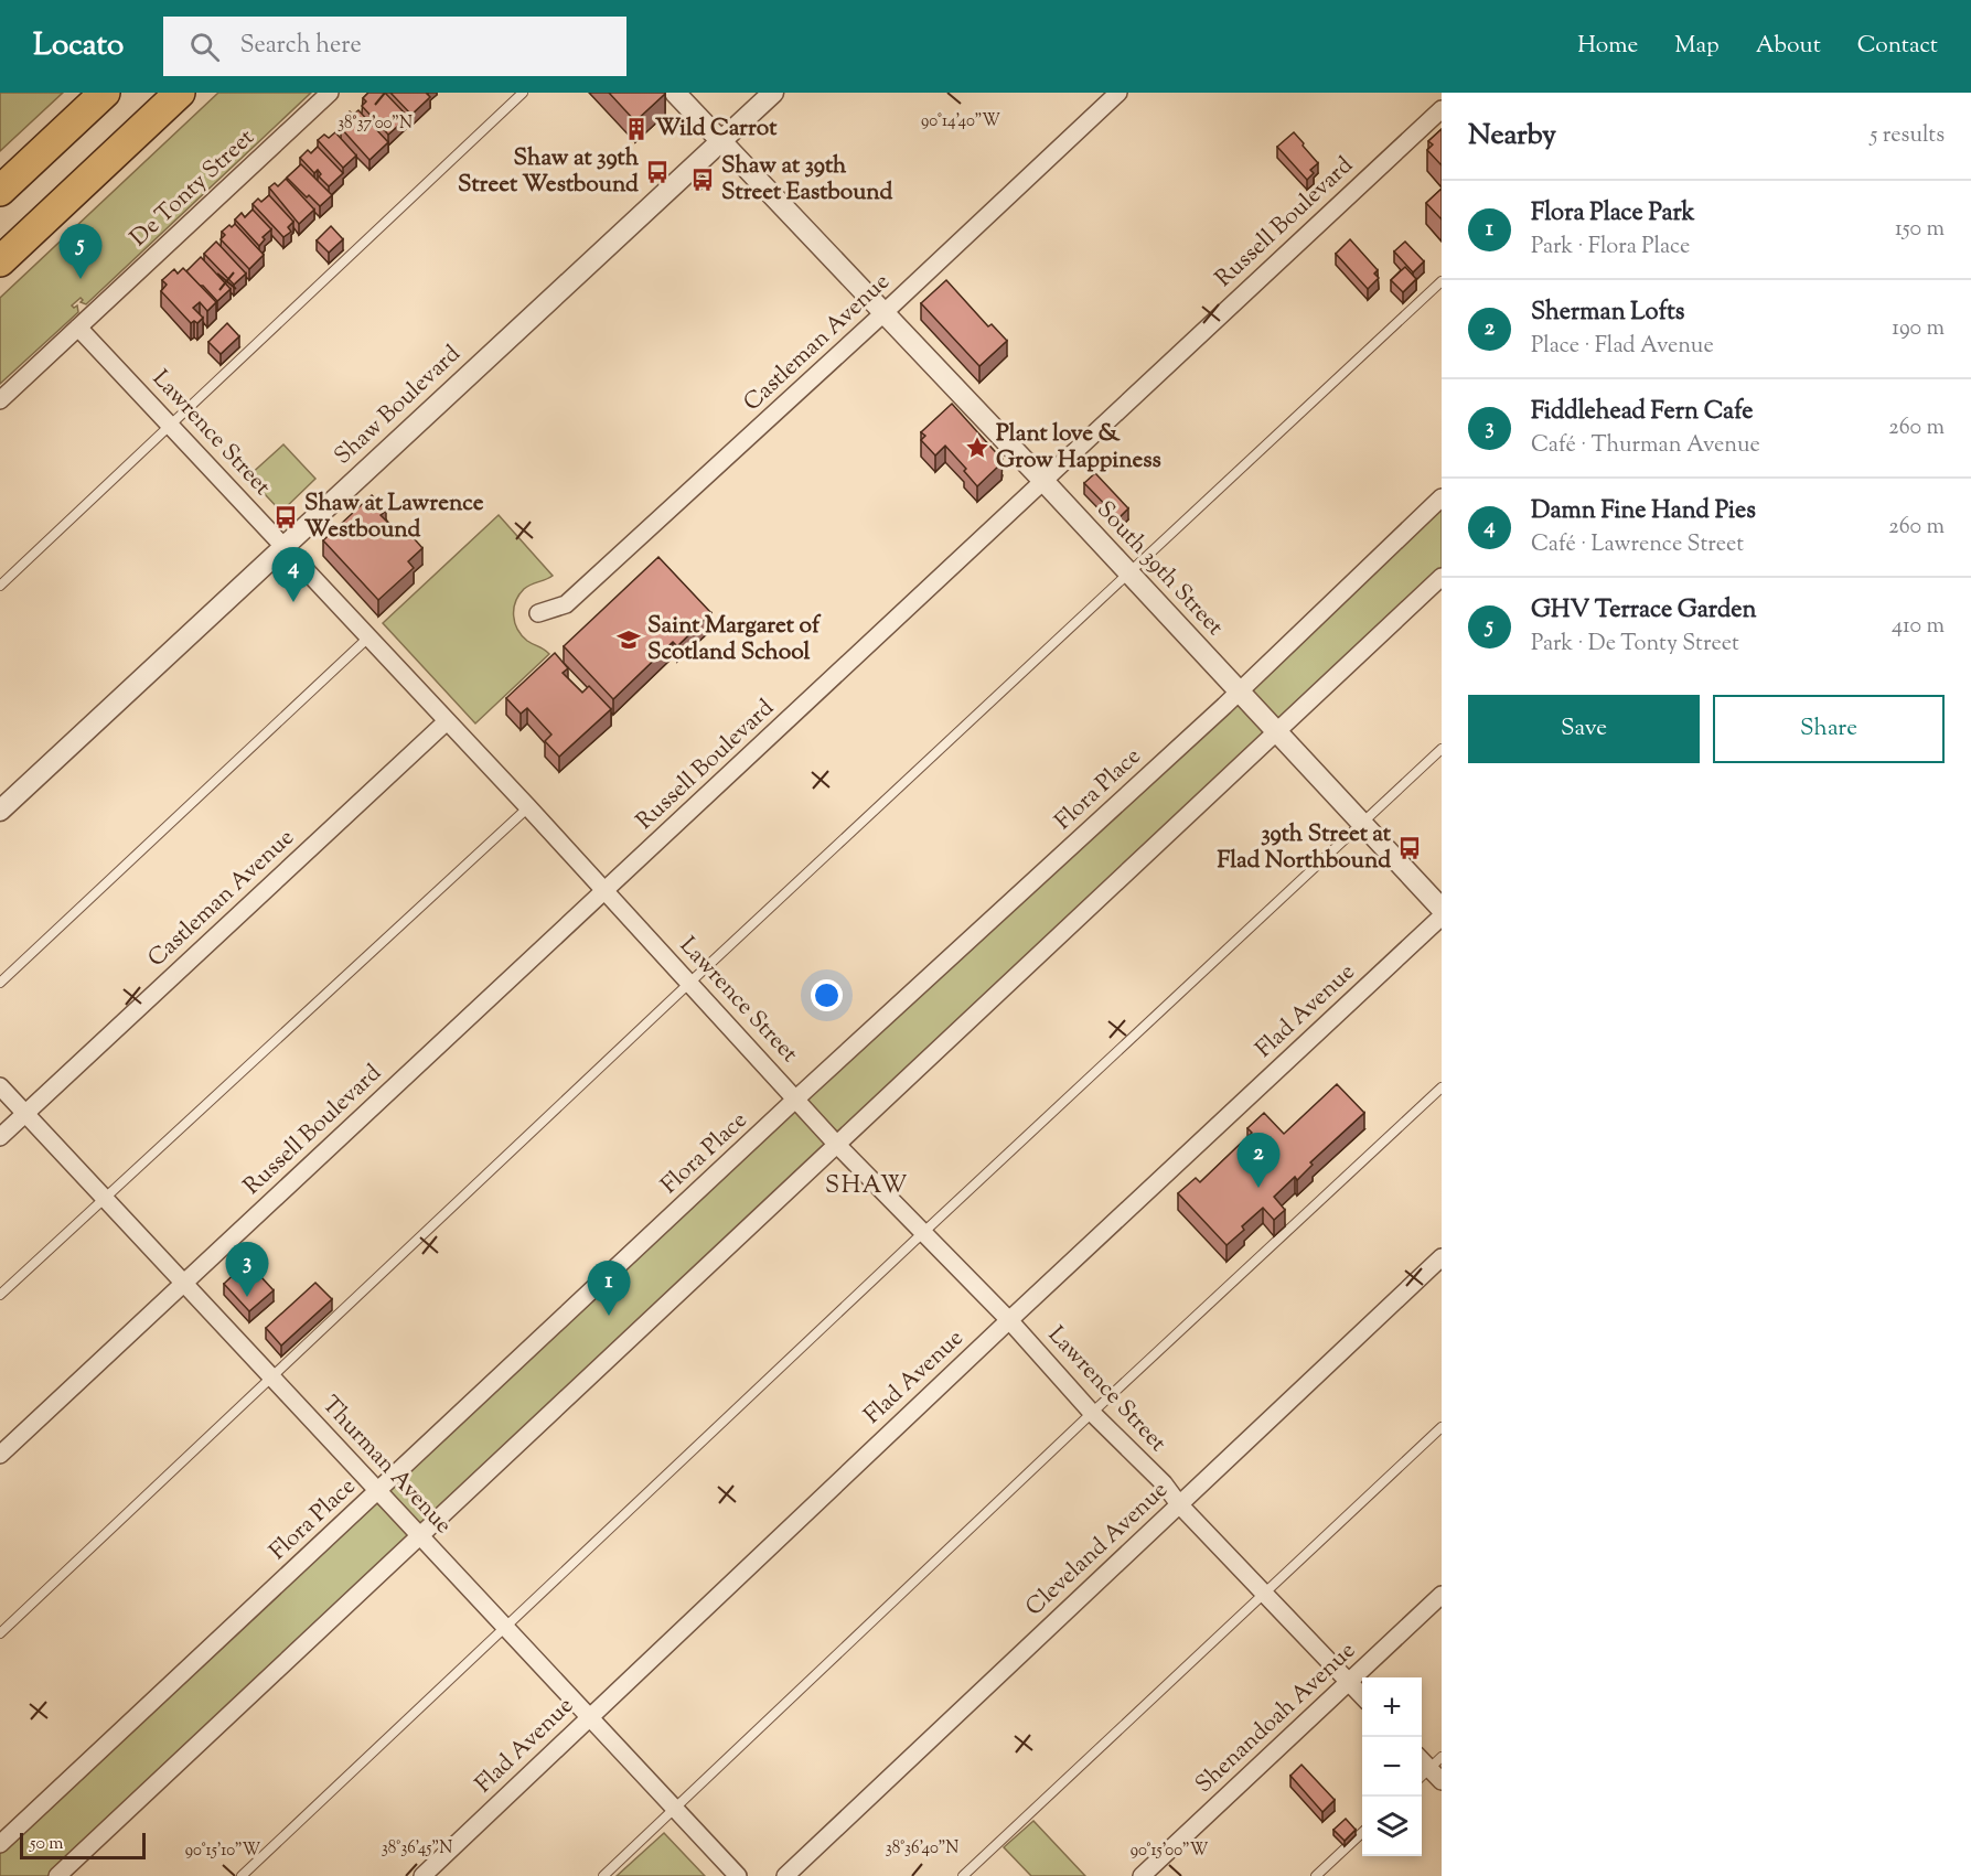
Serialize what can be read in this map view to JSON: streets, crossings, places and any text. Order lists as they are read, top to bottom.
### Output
{
  "streets": {
    "street": [
      "De Tonty Street",
      "Russell Boulevard",
      "Castleman Avenue",
      "Shaw Boulevard",
      "Lawrence Street",
      "South 39th Street",
      "Flora Place",
      "Flad Avenue",
      "Thurman Avenue",
      "Cleveland Avenue",
      "Shenandoah Avenue"
    ]
  },
  "crossings": [
    ["De Tonty Street", "Lawrence Street"],
    ["Russell Boulevard", "Lawrence Street"],
    ["Russell Boulevard", "South 39th Street"],
    ["Russell Boulevard", "Thurman Avenue"],
    ["Castleman Avenue", "Lawrence Street"],
    ["Castleman Avenue", "South 39th Street"],
    ["Castleman Avenue", "Thurman Avenue"],
    ["Shaw Boulevard", "Lawrence Street"],
    ["Shaw Boulevard", "South 39th Street"],
    ["Lawrence Street", "Flora Place"],
    ["Lawrence Street", "Flad Avenue"],
    ["Lawrence Street", "Cleveland Avenue"],
    ["Lawrence Street", "Shenandoah Avenue"],
    ["South 39th Street", "Flora Place"],
    ["Flora Place", "Thurman Avenue"],
    ["Flad Avenue", "Thurman Avenue"]
  ],
  "districts": ["SHAW"],
  "places": {
    "building": ["Wild Carrot"],
    "bus stop": [
      "Shaw at 39th Street Westbound",
      "Shaw at 39th Street Eastbound",
      "Shaw at Lawrence Westbound",
      "39th Street at Flad Northbound"
    ],
    "place": ["Plant love & Grow Happiness"],
    "school or university": ["Saint Margaret of Scotland School"]
  },
  "scale_bar": "50 m",
  "page": {
    "header": "Locato",
    "search": "Search here",
    "nav": [
      "Home",
      "Map",
      "About",
      "Contact"
    ],
    "heading": ["Nearby", "5 results"],
    "list": [
      {
        "mark": "1",
        "name": "Flora Place Park",
        "note": "Park · Flora Place",
        "value": "150 m"
      },
      {
        "mark": "2",
        "name": "Sherman Lofts",
        "note": "Place · Flad Avenue",
        "value": "190 m"
      },
      {
        "mark": "3",
        "name": "Fiddlehead Fern Cafe",
        "note": "Café · Thurman Avenue",
        "value": "260 m"
      },
      {
        "mark": "4",
        "name": "Damn Fine Hand Pies",
        "note": "Café · Lawrence Street",
        "value": "260 m"
      },
      {
        "mark": "5",
        "name": "GHV Terrace Garden",
        "note": "Park · De Tonty Street",
        "value": "410 m"
      }
    ],
    "pins": [
      "5",
      "4",
      "2",
      "3",
      "1"
    ],
    "buttons": ["Save", "Share"],
    "map_buttons": ["+", "−"],
    "scale": "50 m"
  },
  "coordinates": [
    "90°14'40\"W",
    "38°37'00\"N",
    "38°36'45\"N",
    "38°36'40\"N",
    "90°15'10\"W",
    "90°15'00\"W"
  ]
}
